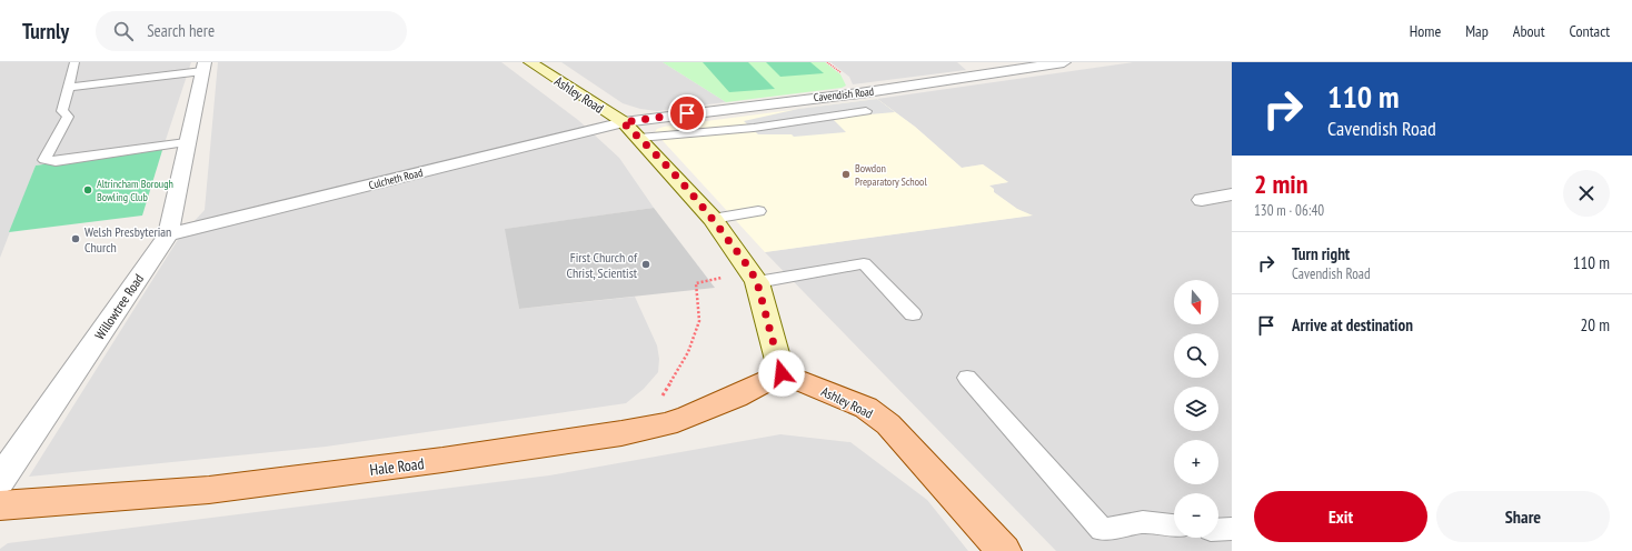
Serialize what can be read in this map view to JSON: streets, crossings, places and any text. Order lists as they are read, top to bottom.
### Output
{
  "streets": {
    "main road": ["Ashley Road", "Hale Road"],
    "street": ["Cavendish Road", "Culcheth Road", "Willowtree Road"]
  },
  "crossings": [
    ["Ashley Road", "Cavendish Road"],
    ["Ashley Road", "Culcheth Road"],
    ["Ashley Road", "Hale Road"],
    ["Cavendish Road", "Culcheth Road"],
    ["Culcheth Road", "Willowtree Road"]
  ],
  "places": [
    "Bowdon Preparatory School",
    "Altrincham Borough Bowling Club",
    "Welsh Presbyterian Church",
    "First Church of Christ, Scientist"
  ],
  "north": "bottom",
  "page": {
    "header": "Turnly",
    "search": "Search here",
    "nav": [
      "Home",
      "Map",
      "About",
      "Contact"
    ],
    "turn": ["110 m", "Cavendish Road"],
    "heading": ["2 min", "130 m · 06:40"],
    "list": [
      {
        "name": "Turn right",
        "note": "Cavendish Road",
        "value": "110 m"
      },
      {
        "name": "Arrive at destination",
        "value": "20 m"
      }
    ],
    "map_buttons": ["+", "−"],
    "buttons": ["Exit", "Share"]
  }
}
